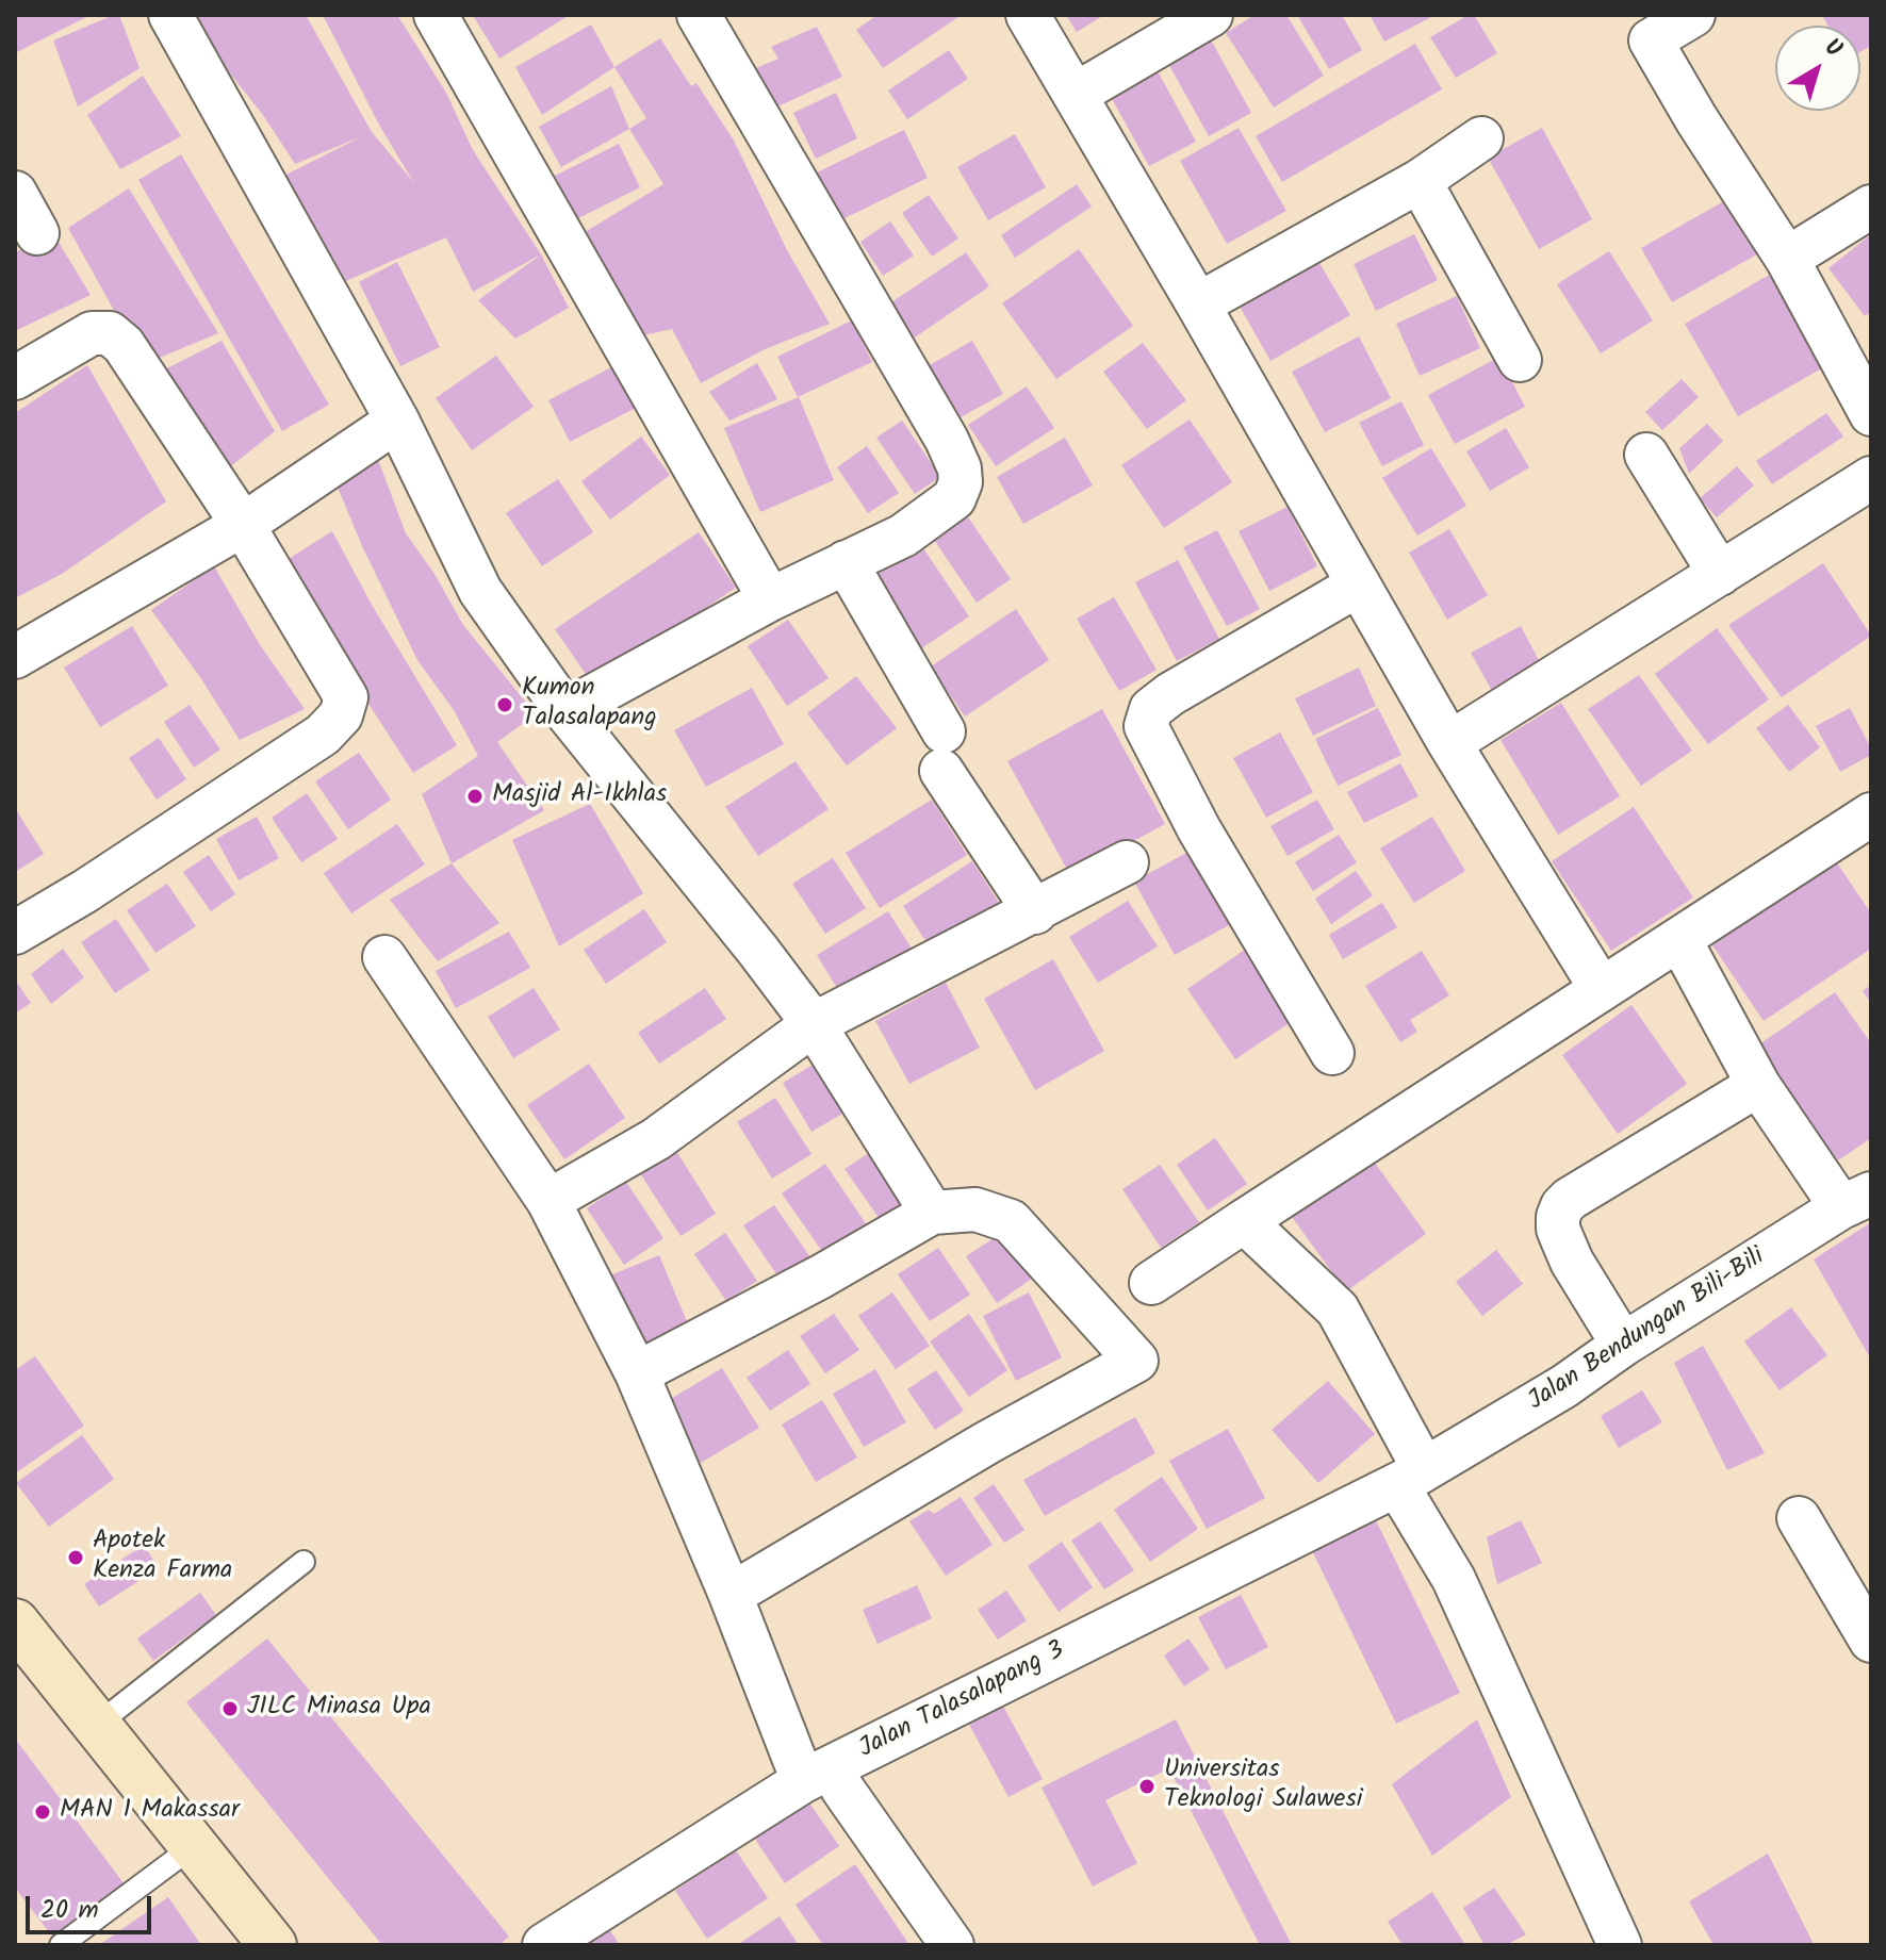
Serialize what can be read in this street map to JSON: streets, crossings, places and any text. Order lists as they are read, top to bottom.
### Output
{
  "streets": {
    "street": ["Jalan Bendungan Bili-Bili", "Jalan Talasalapang 3"]
  },
  "crossings": [
    ["Jalan Bendungan Bili-Bili", "Jalan Talasalapang 3"]
  ],
  "places": [
    "Kumon Talasalapang",
    "Masjid Al-Ikhlas",
    "Apotek Kenza Farma",
    "JILC Minasa Upa",
    "Universitas Teknologi Sulawesi",
    "MAN 1 Makassar"
  ],
  "scale_bar": "20 m",
  "north": "top right"
}
